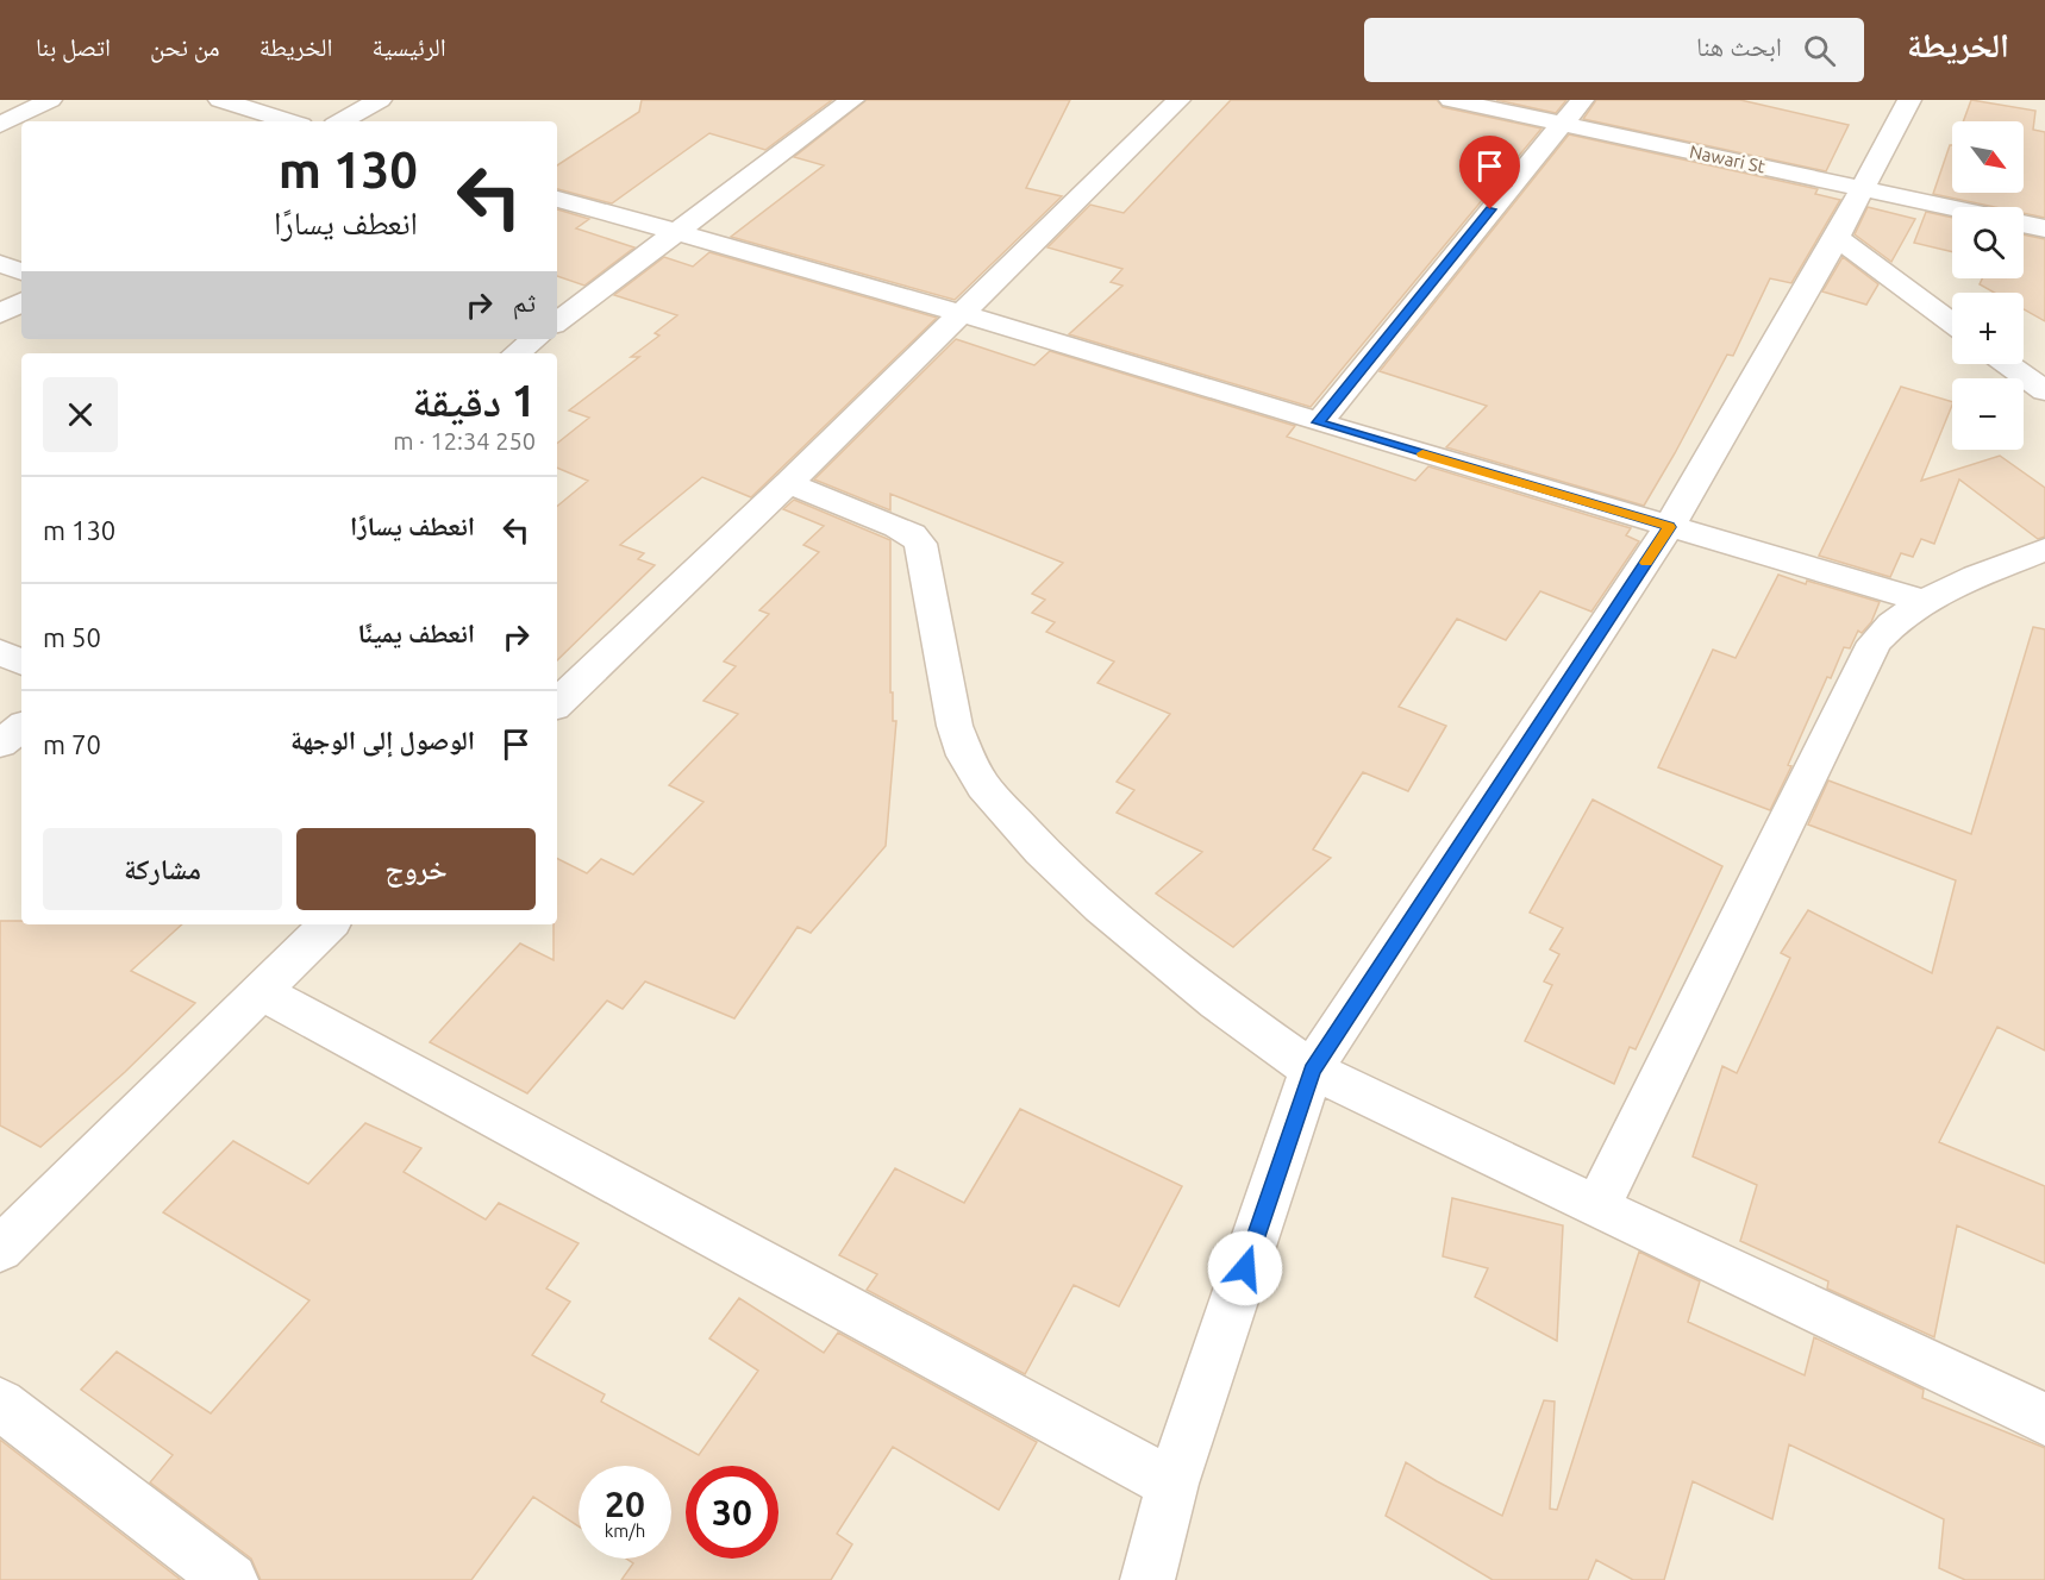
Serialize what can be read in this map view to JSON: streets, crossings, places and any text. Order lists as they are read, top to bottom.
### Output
{
  "streets": {
    "street": ["Nawari St"]
  },
  "north": "bottom right",
  "page": {
    "header": "الخريطة",
    "search": "ابحث هنا",
    "nav": [
      "الرئيسية",
      "الخريطة",
      "من نحن",
      "اتصل بنا"
    ],
    "map_buttons": ["+", "−"],
    "turn": ["130 m", "انعطف يسارًا"],
    "then": "ثم",
    "heading": ["1 دقيقة", "250 m · 12:34"],
    "list": [
      {
        "name": "انعطف يسارًا",
        "value": "130 m"
      },
      {
        "name": "انعطف يمينًا",
        "value": "50 m"
      },
      {
        "name": "الوصول إلى الوجهة",
        "value": "70 m"
      }
    ],
    "buttons": ["خروج", "مشاركة"],
    "speed": "20 km/h",
    "limit": "30"
  }
}
